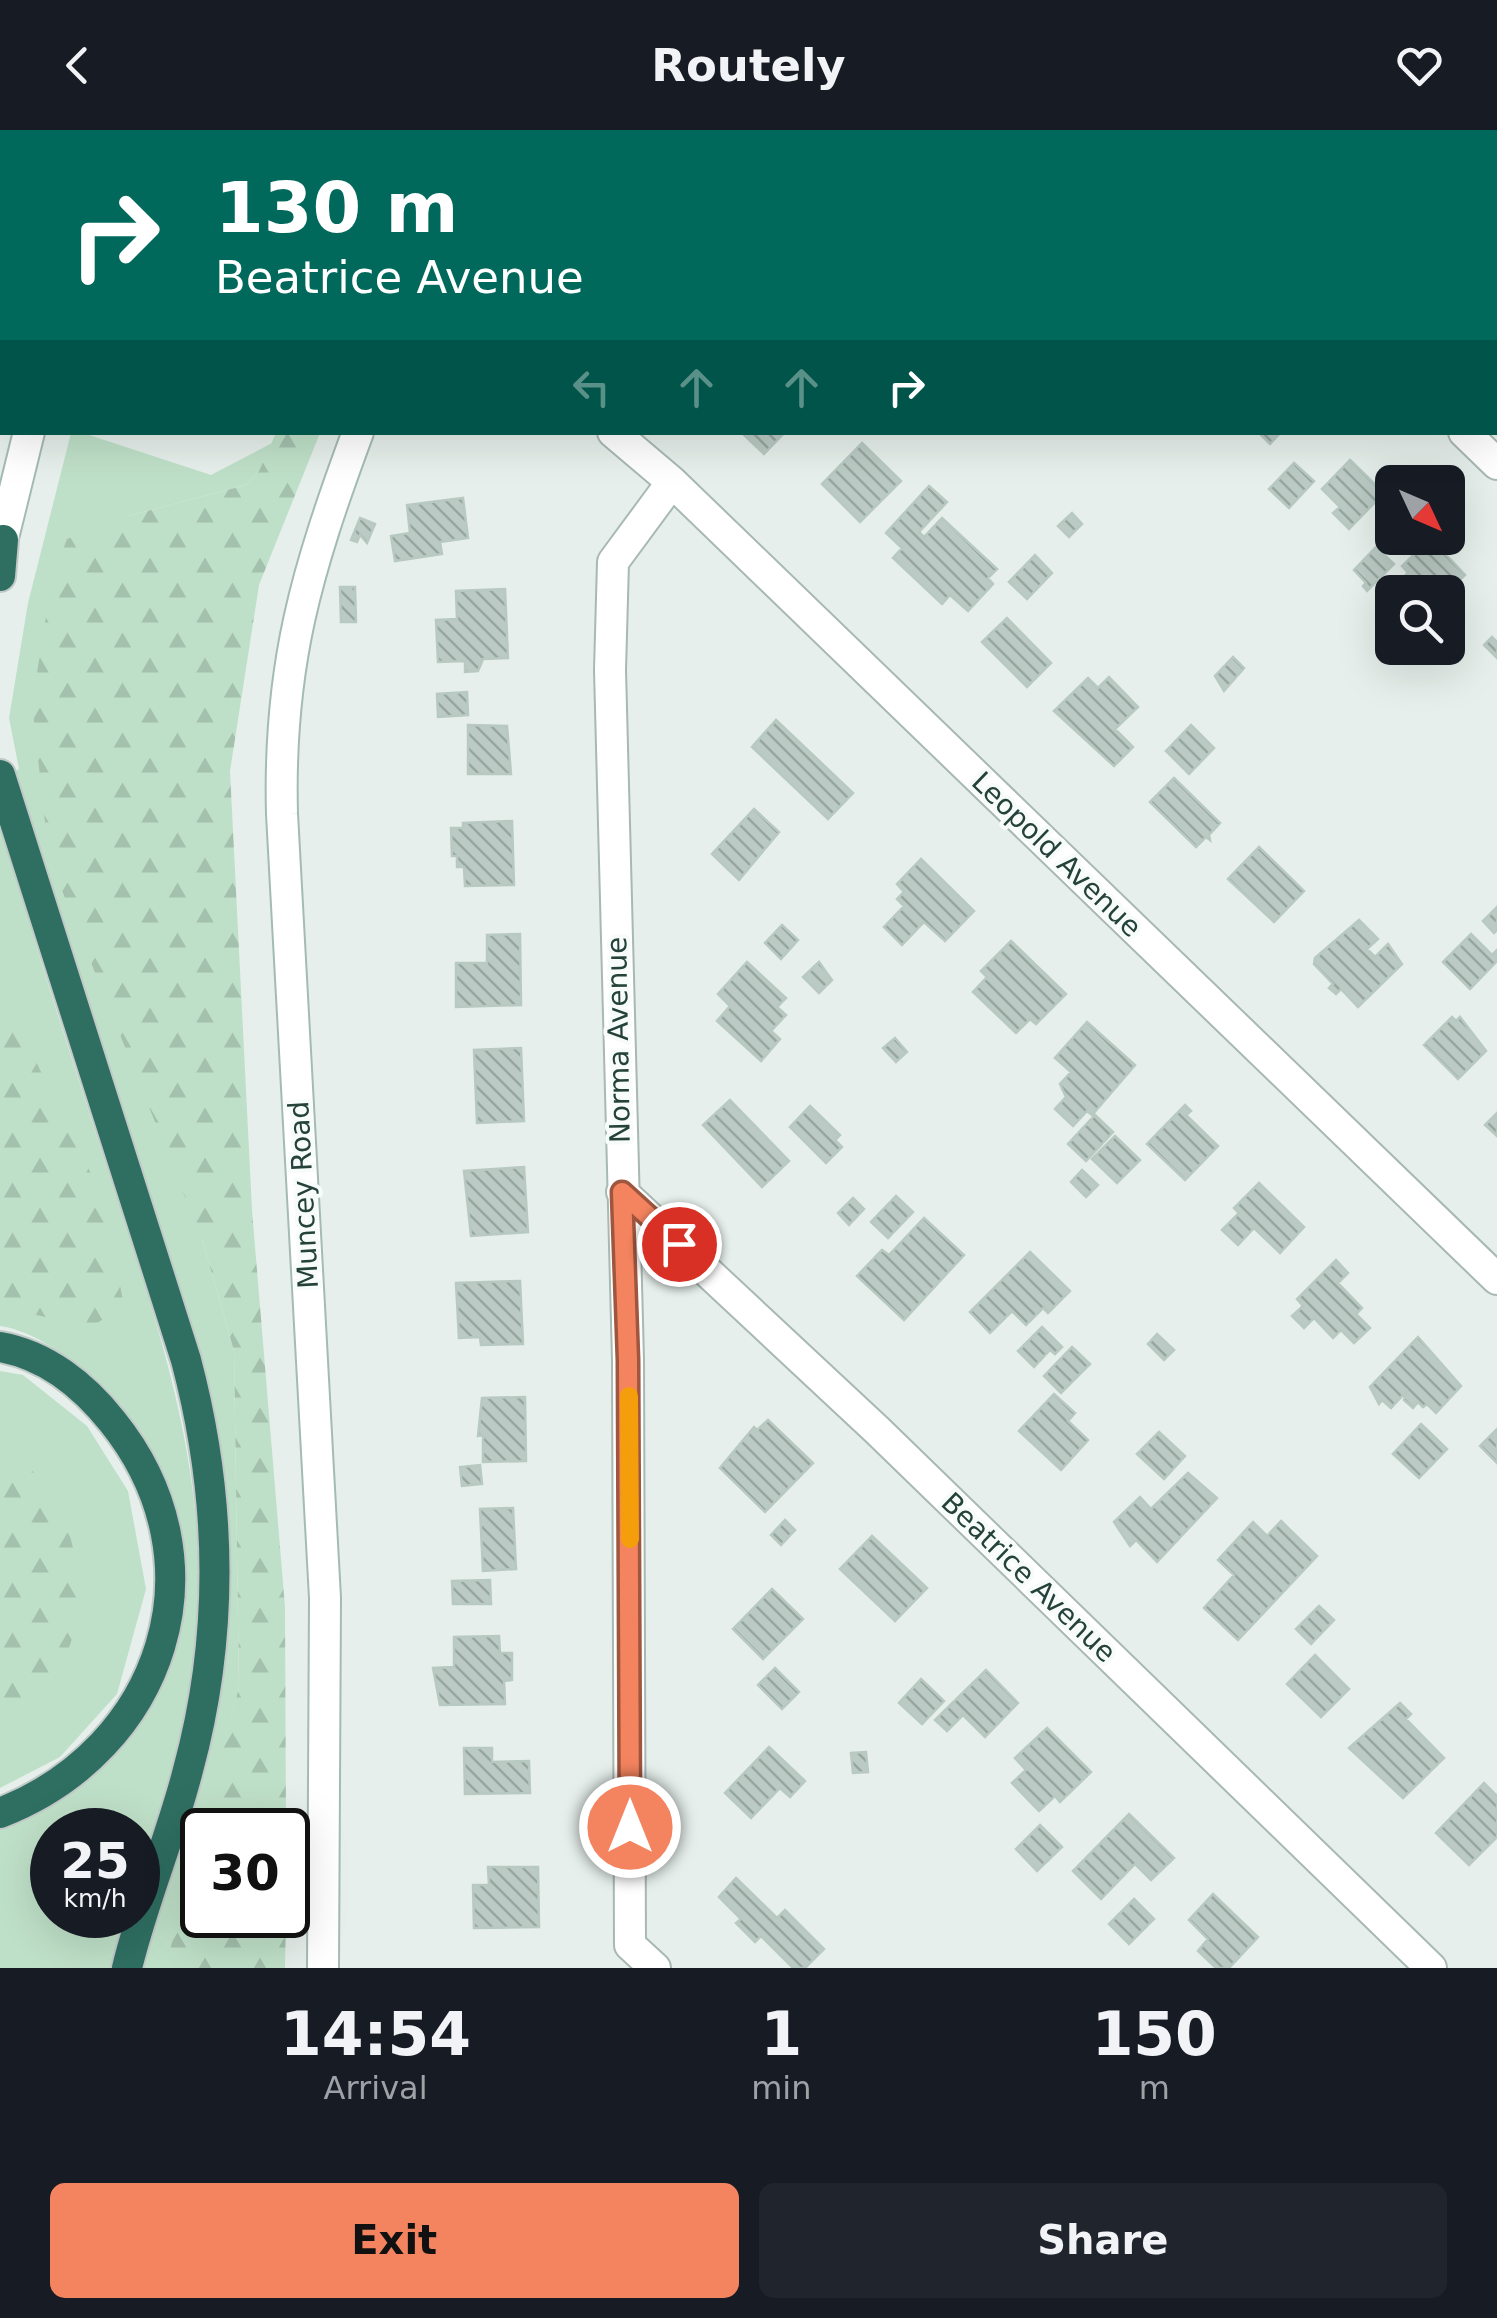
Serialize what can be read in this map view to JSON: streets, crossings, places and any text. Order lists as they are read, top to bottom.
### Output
{
  "streets": {
    "street": [
      "Leopold Avenue",
      "Norma Avenue",
      "Muncey Road",
      "Beatrice Avenue"
    ]
  },
  "crossings": [
    ["Leopold Avenue", "Norma Avenue"],
    ["Norma Avenue", "Beatrice Avenue"]
  ],
  "north": "bottom right",
  "page": {
    "header": "Routely",
    "turn": ["130 m", "Beatrice Avenue"],
    "speed": "25 km/h",
    "limit": "30",
    "eta": [
      "14:54",
      "Arrival",
      "1",
      "min",
      "150",
      "m"
    ],
    "buttons": ["Exit", "Share"]
  }
}
